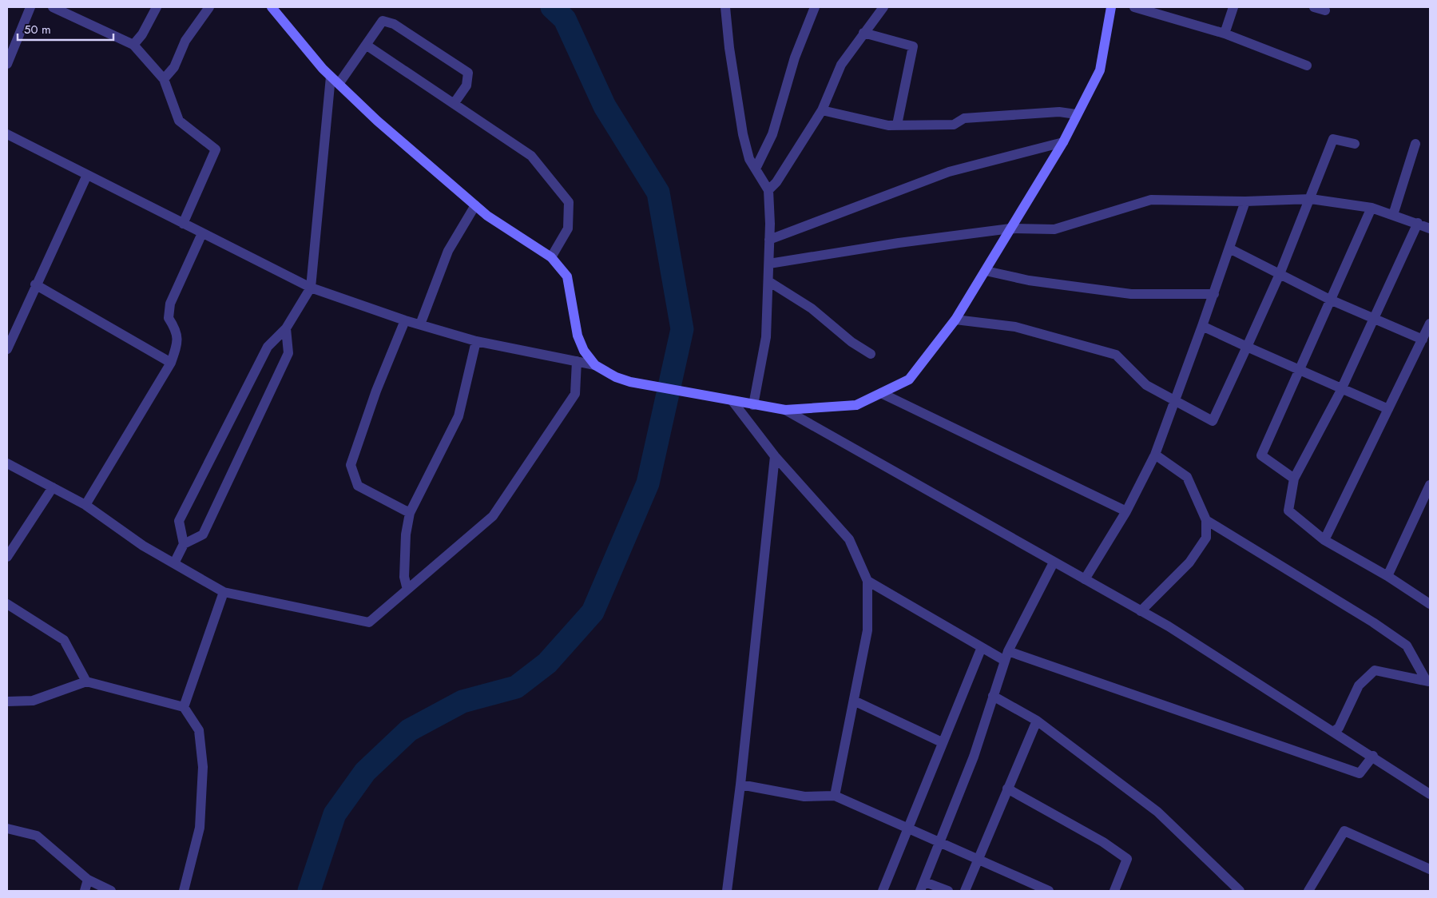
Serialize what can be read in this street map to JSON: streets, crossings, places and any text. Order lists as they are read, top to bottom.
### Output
{
  "scale_bar": "50 m"
}
